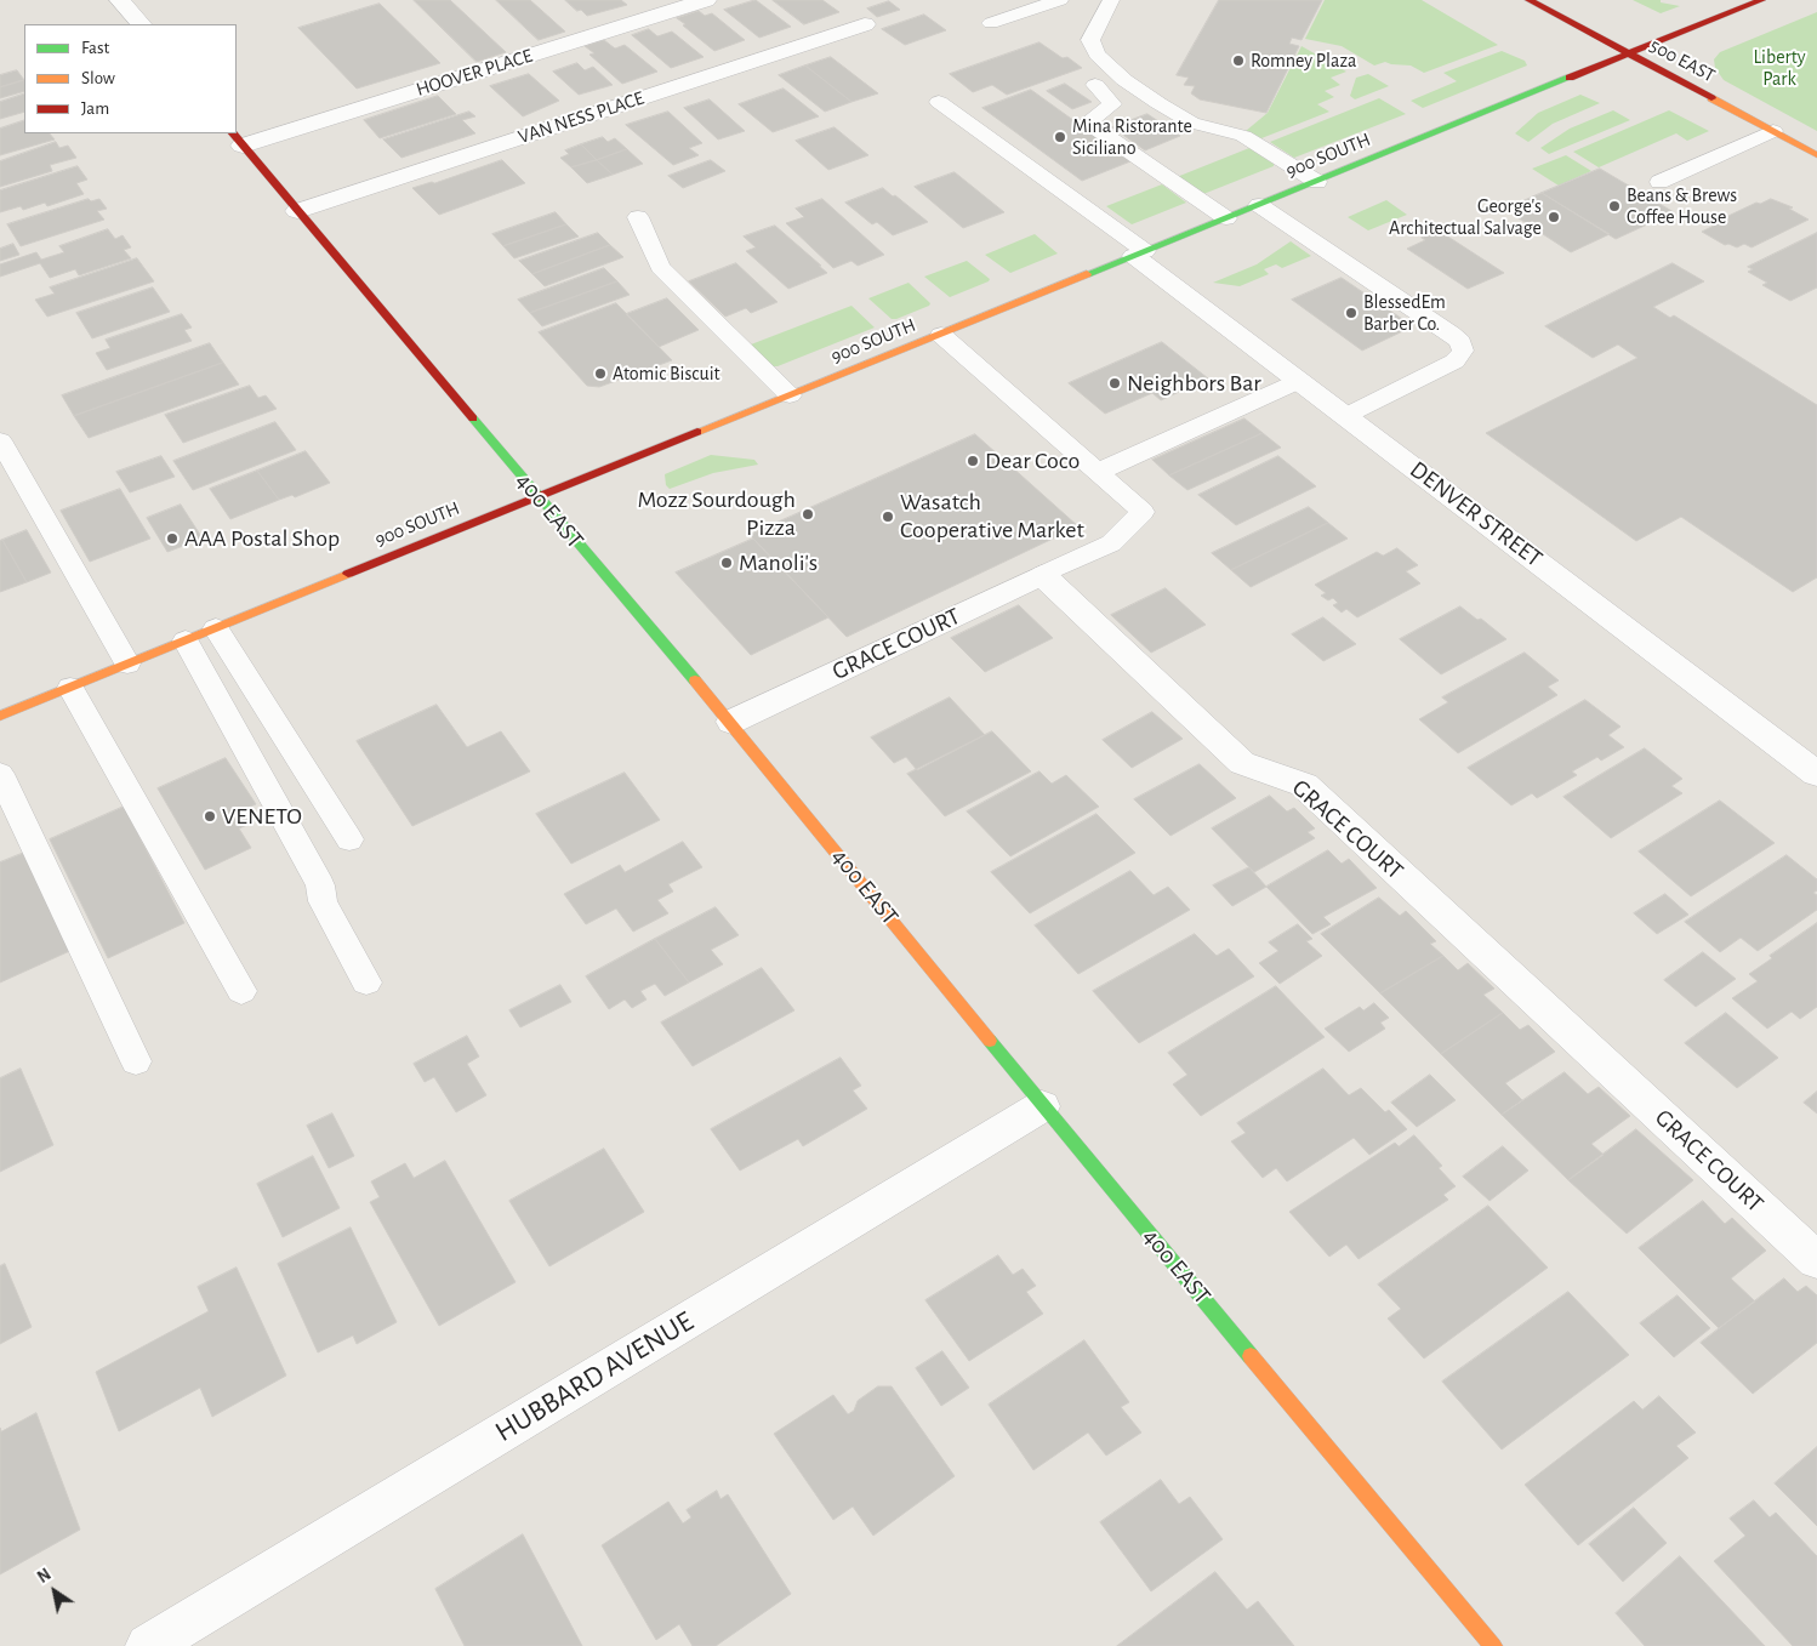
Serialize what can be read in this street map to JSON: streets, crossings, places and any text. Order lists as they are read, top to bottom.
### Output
{
  "streets": {
    "street": [
      "500 EAST",
      "HOOVER PLACE",
      "VAN NESS PLACE",
      "900 SOUTH",
      "400 EAST",
      "DENVER STREET",
      "GRACE COURT",
      "HUBBARD AVENUE"
    ]
  },
  "crossings": [
    ["500 EAST", "900 SOUTH"],
    ["HOOVER PLACE", "400 EAST"],
    ["VAN NESS PLACE", "400 EAST"],
    ["900 SOUTH", "400 EAST"],
    ["900 SOUTH", "DENVER STREET"],
    ["400 EAST", "GRACE COURT"],
    ["400 EAST", "HUBBARD AVENUE"]
  ],
  "parks": ["Liberty Park"],
  "places": [
    "Romney Plaza",
    "Mina Ristorante Siciliano",
    "Beans & Brews Coffee House",
    "George's Architectual Salvage",
    "BlessedEm Barber Co.",
    "Atomic Biscuit",
    "Neighbors Bar",
    "Dear Coco",
    "Mozz Sourdough Pizza",
    "Wasatch Cooperative Market",
    "AAA Postal Shop",
    "Manoli's",
    "VENETO"
  ],
  "legend": ["Fast", "Slow", "Jam"],
  "north": "top left"
}
